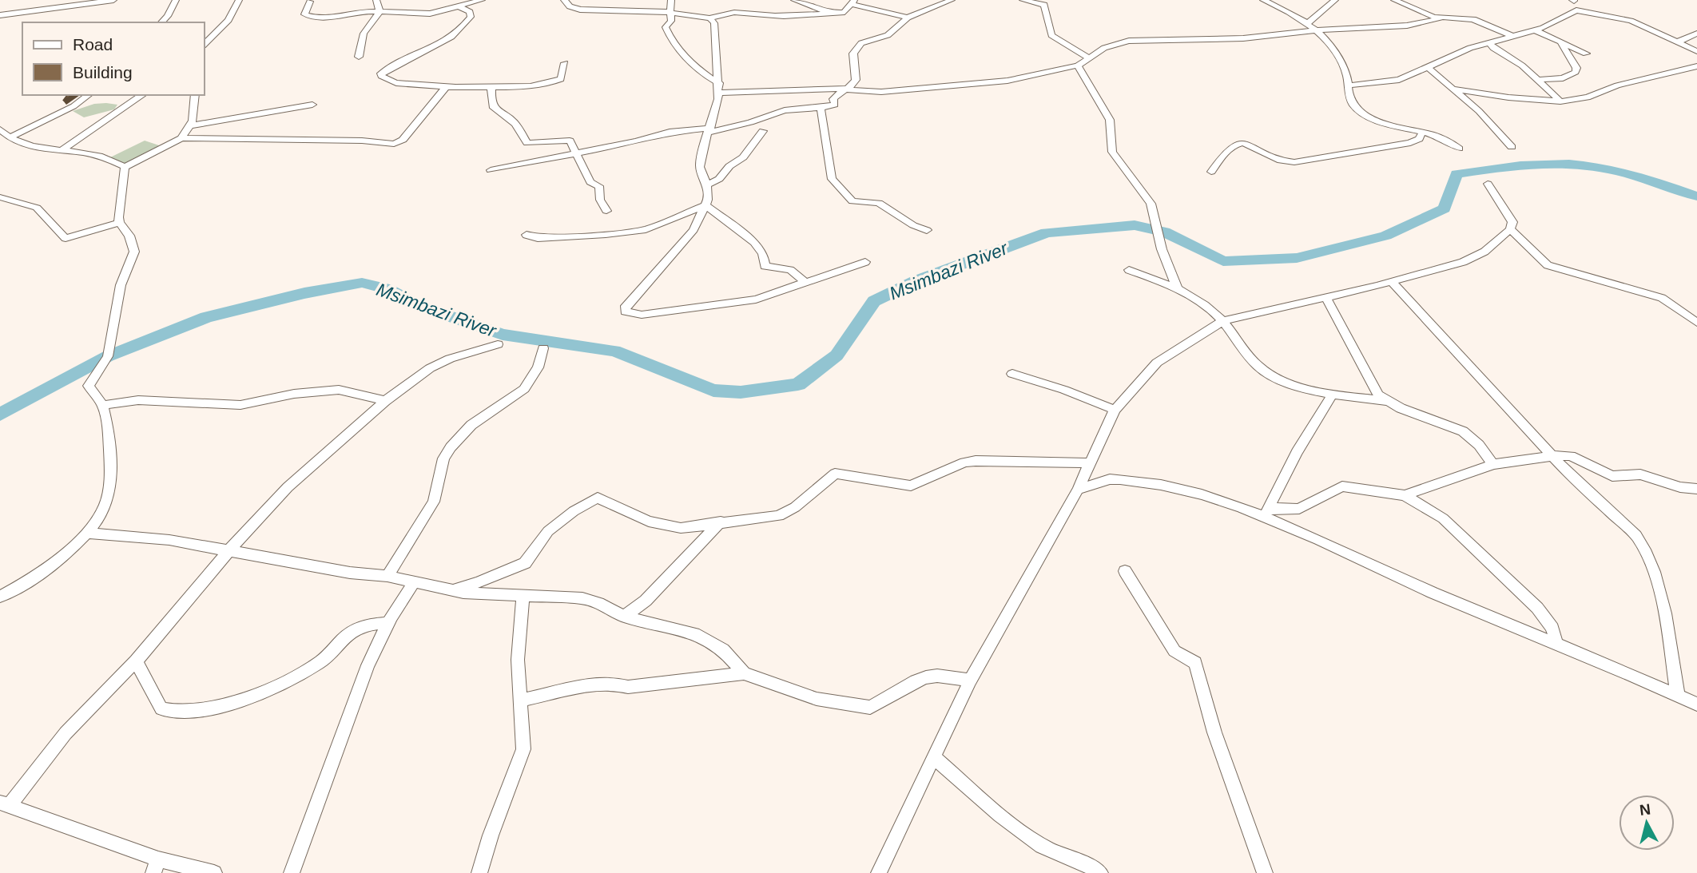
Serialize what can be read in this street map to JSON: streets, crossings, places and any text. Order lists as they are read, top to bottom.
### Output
{
  "water": ["Msimbazi River"],
  "legend": ["Road", "Building"],
  "north": "top"
}
